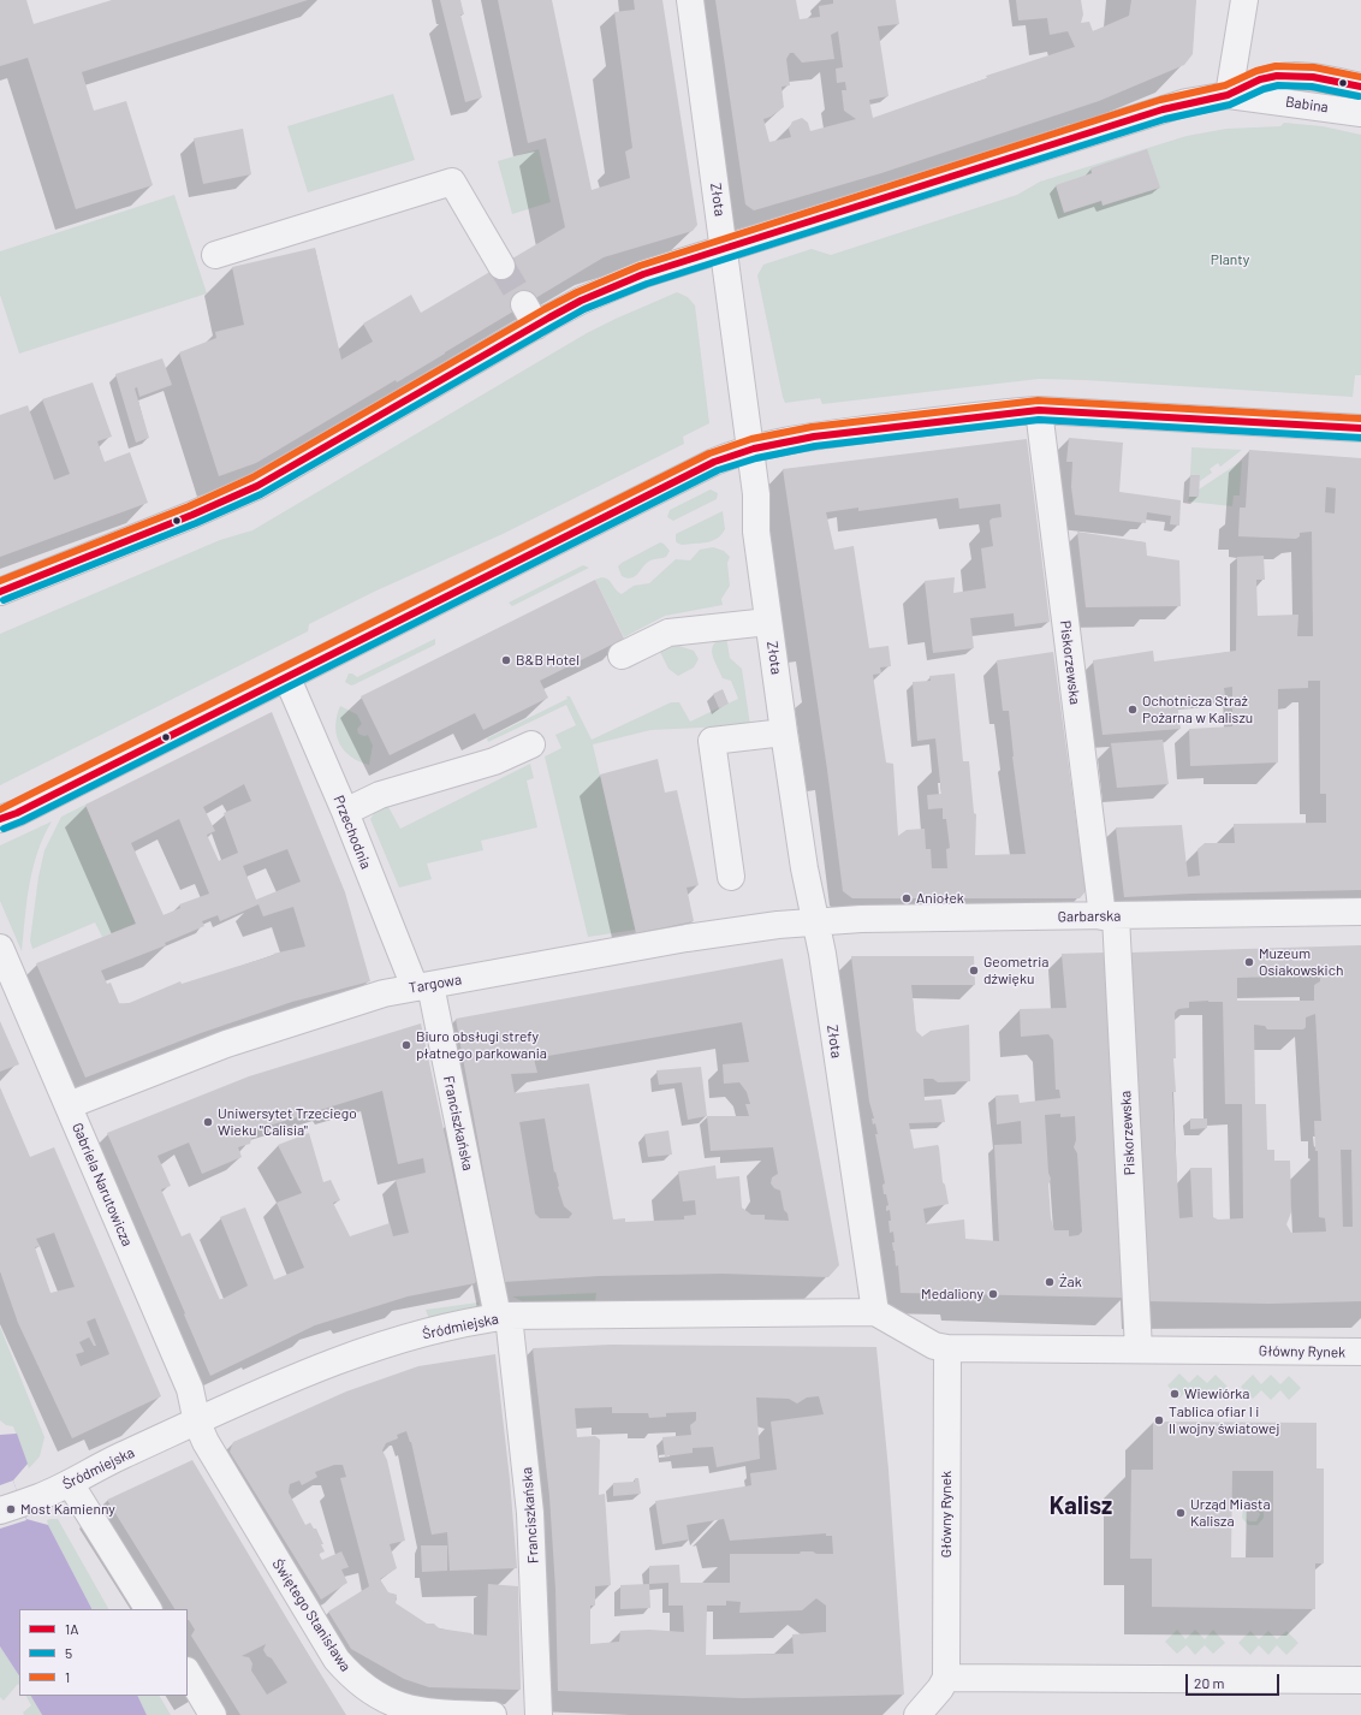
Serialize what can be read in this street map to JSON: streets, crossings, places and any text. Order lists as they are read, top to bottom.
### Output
{
  "streets": {
    "street": [
      "Babina",
      "Złota",
      "Piskorzewska",
      "Przechodnia",
      "Garbarska",
      "Targowa",
      "Franciszkańska",
      "Gabriela Narutowicza",
      "Śródmiejska",
      "Główny Rynek",
      "Świętego Stanisława"
    ]
  },
  "crossings": [
    ["Babina", "Złota"],
    ["Złota", "Garbarska"],
    ["Złota", "Targowa"],
    ["Złota", "Śródmiejska"],
    ["Piskorzewska", "Garbarska"],
    ["Piskorzewska", "Główny Rynek"],
    ["Przechodnia", "Targowa"],
    ["Przechodnia", "Franciszkańska"],
    ["Garbarska", "Targowa"],
    ["Targowa", "Franciszkańska"],
    ["Targowa", "Gabriela Narutowicza"],
    ["Franciszkańska", "Śródmiejska"],
    ["Gabriela Narutowicza", "Śródmiejska"],
    ["Gabriela Narutowicza", "Świętego Stanisława"],
    ["Śródmiejska", "Świętego Stanisława"]
  ],
  "districts": ["Kalisz"],
  "parks": ["Planty"],
  "places": [
    "B&B Hotel",
    "Ochotnicza Straż Pożarna w Kaliszu",
    "Aniołek",
    "Muzeum Osiakowskich",
    "Geometria dźwięku",
    "Biuro obsługi strefy płatnego parkowania",
    "Uniwersytet Trzeciego Wieku \"Calisia\"",
    "Żak",
    "Medaliony",
    "Wiewiórka",
    "Tablica ofiar I i II wojny światowej",
    "Most Kamienny",
    "Urząd Miasta Kalisza"
  ],
  "lines": ["transit line 1", "transit line 1A", "transit line 5"],
  "legend": ["1A", "5", "1"],
  "scale_bar": "20 m"
}
